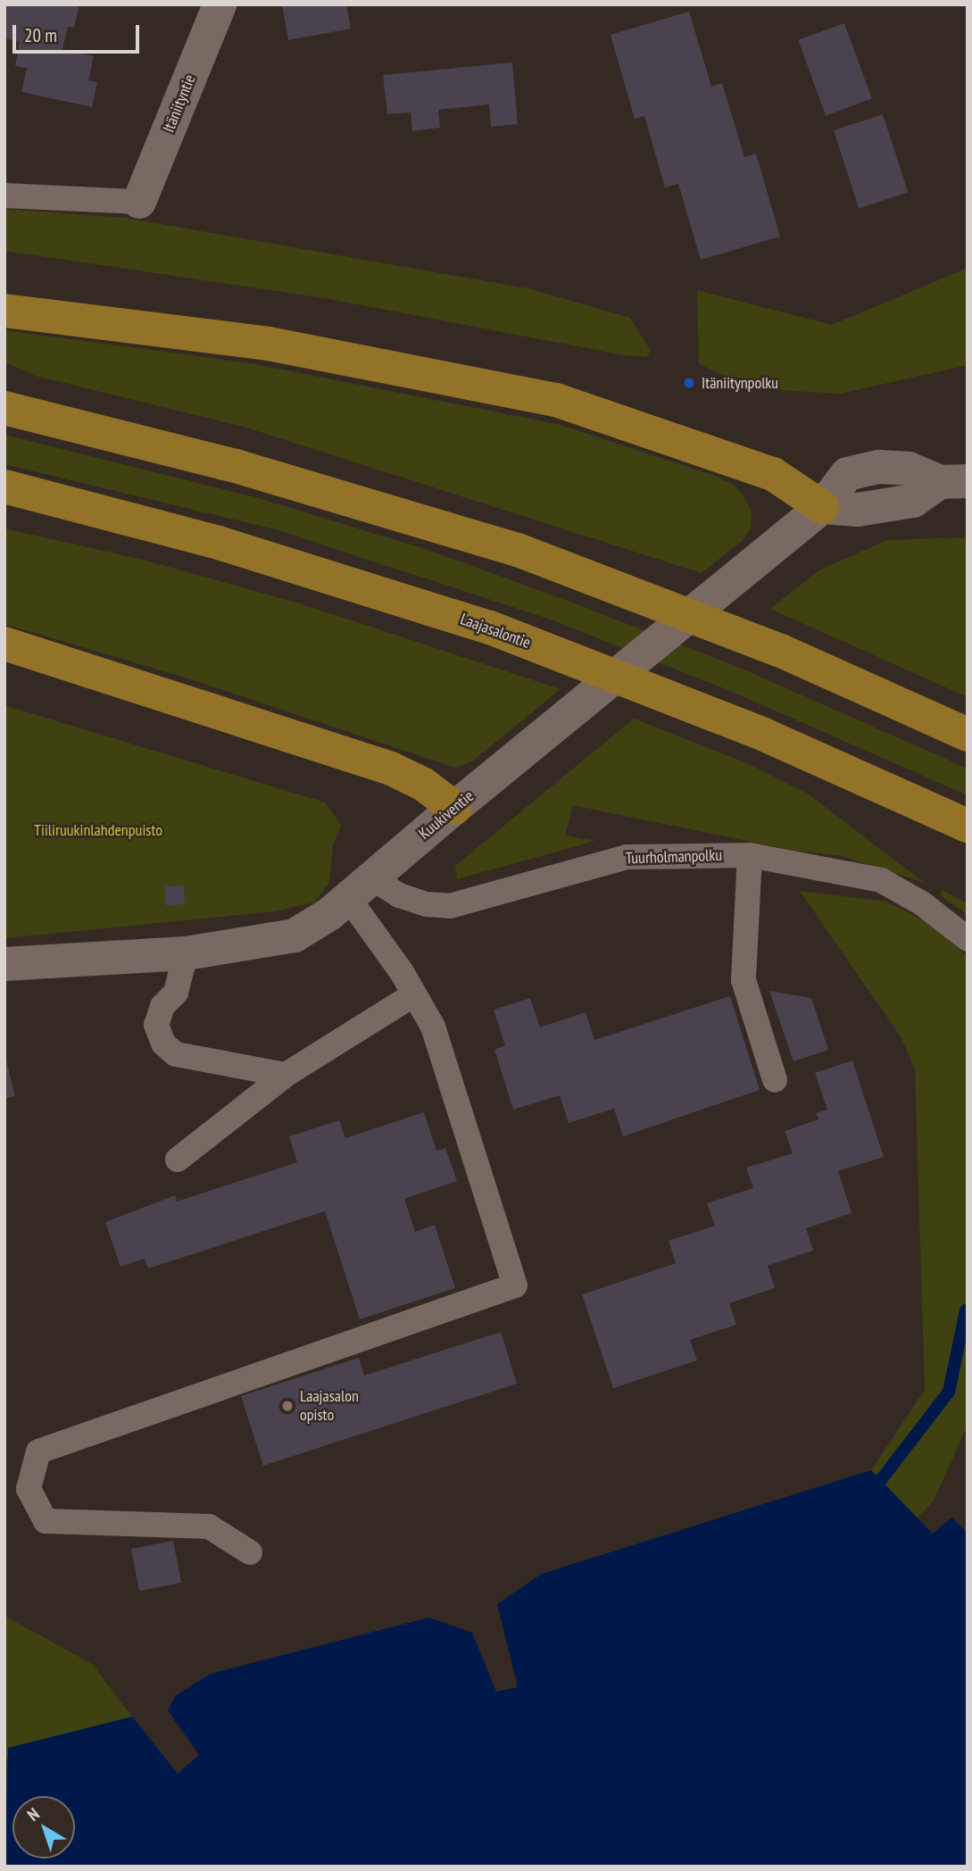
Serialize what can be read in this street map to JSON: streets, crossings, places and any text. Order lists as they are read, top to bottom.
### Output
{
  "streets": {
    "main road": ["Laajasalontie"],
    "street": ["Itäniityntie", "Kuukiventie"],
    "lane": ["Tuurholmanpolku"]
  },
  "crossings": [
    ["Kuukiventie", "Tuurholmanpolku"]
  ],
  "parks": ["Tiiliruukinlahdenpuisto"],
  "places": ["Itäniitynpolku", "Laajasalon opisto"],
  "scale_bar": "20 m",
  "north": "top left"
}
